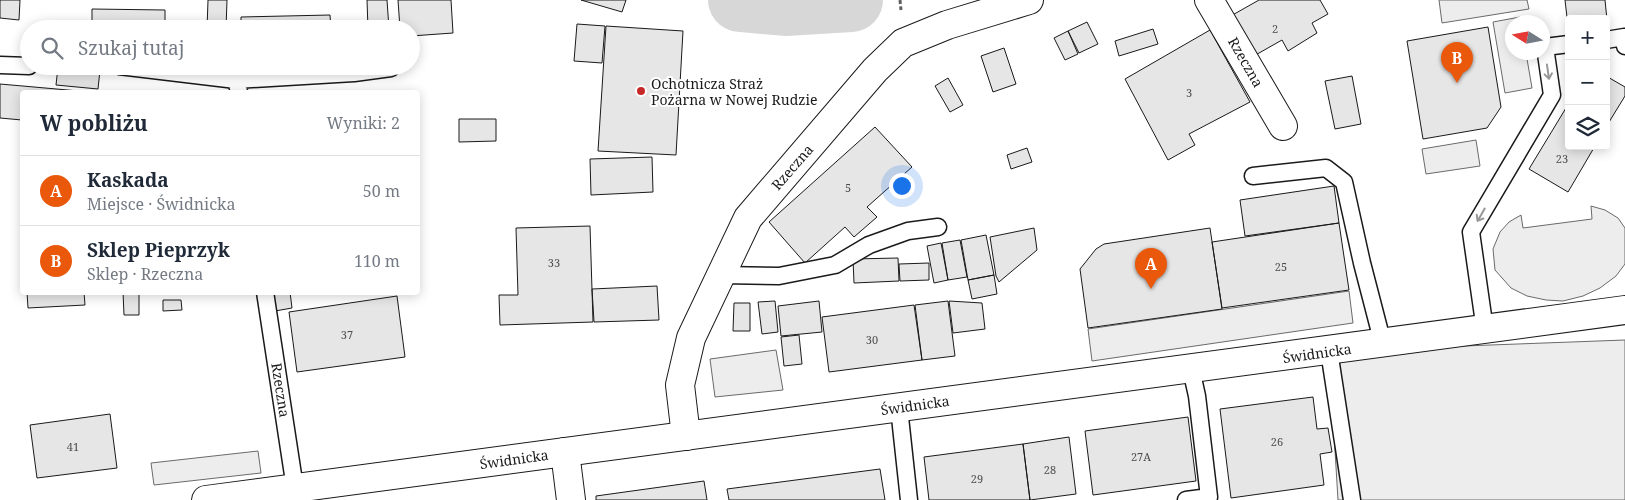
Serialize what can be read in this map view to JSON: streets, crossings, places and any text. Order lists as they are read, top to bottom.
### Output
{
  "streets": {
    "street": ["Rzeczna", "Świdnicka"]
  },
  "crossings": [
    ["Rzeczna", "Świdnicka"]
  ],
  "places": ["Ochotnicza Straż Pożarna w Nowej Rudzie"],
  "house_numbers": [
    "2",
    "3",
    "23",
    "5",
    "33",
    "25",
    "37",
    "30",
    "26",
    "41",
    "27A",
    "28",
    "29"
  ],
  "north": "left",
  "page": {
    "map_buttons": ["+", "−"],
    "search": "Szukaj tutaj",
    "pins": ["B", "A"],
    "heading": ["W pobliżu", "Wyniki: 2"],
    "list": [
      {
        "mark": "A",
        "name": "Kaskada",
        "note": "Miejsce · Świdnicka",
        "value": "50 m"
      },
      {
        "mark": "B",
        "name": "Sklep Pieprzyk",
        "note": "Sklep · Rzeczna",
        "value": "110 m"
      }
    ]
  }
}
